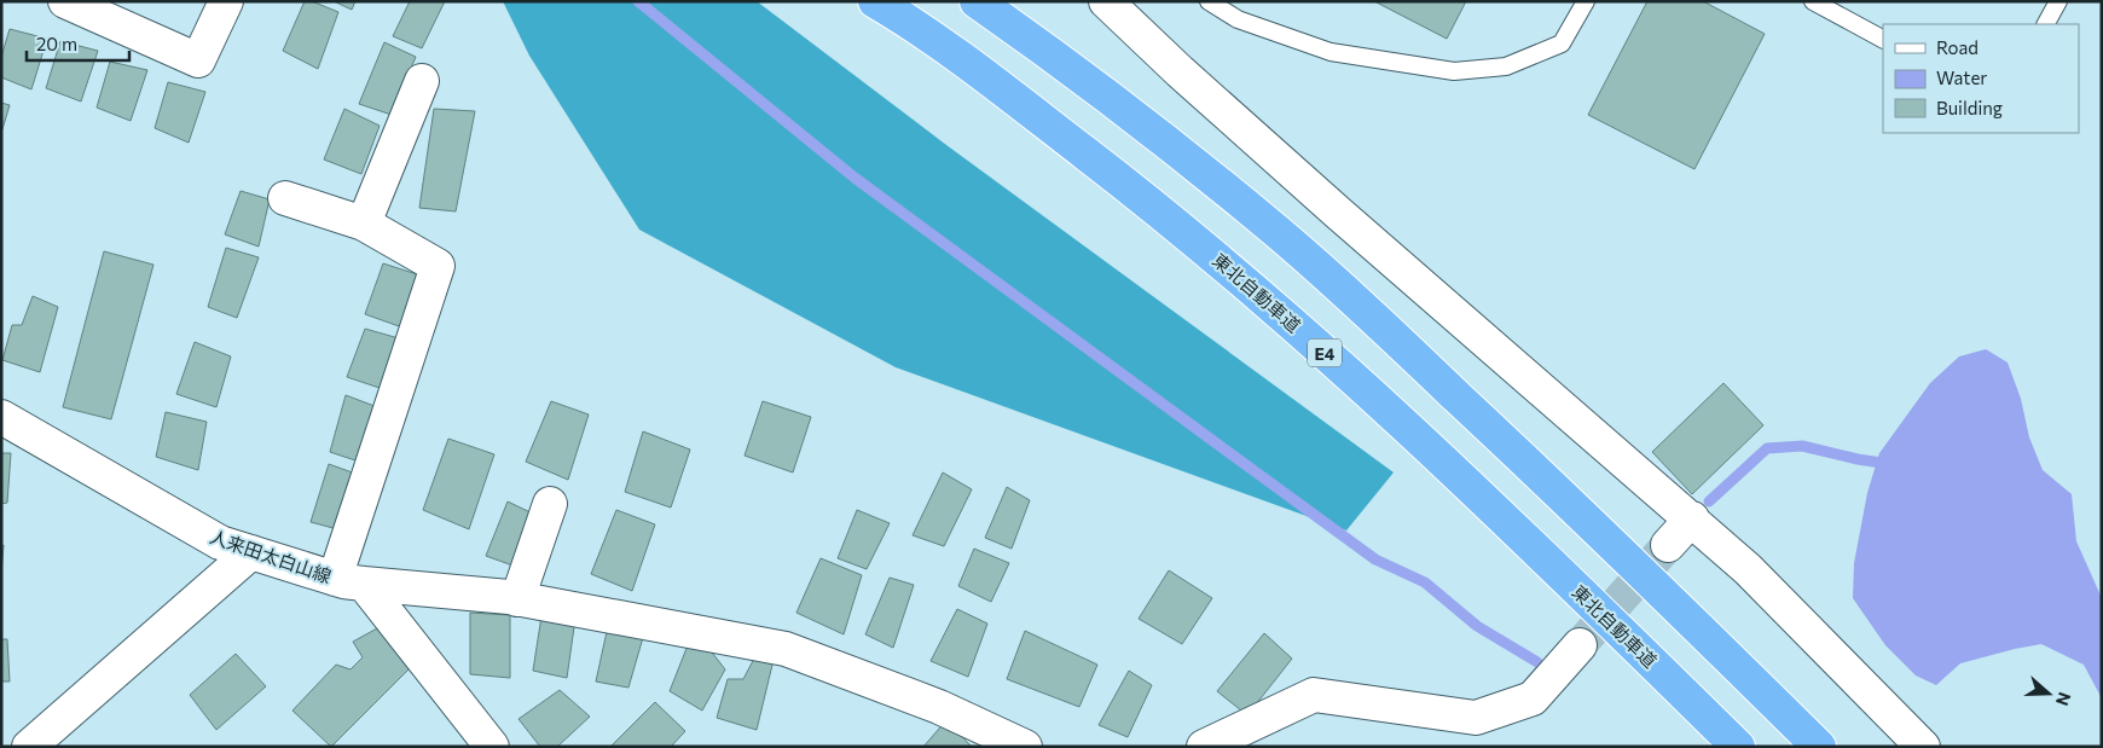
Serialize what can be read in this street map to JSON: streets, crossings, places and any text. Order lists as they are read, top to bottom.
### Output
{
  "streets": {
    "highway": ["東北自動車道", "E4"],
    "street": ["人来田太白山線"]
  },
  "legend": ["Road", "Water", "Building"],
  "scale_bar": "20 m",
  "north": "right"
}
